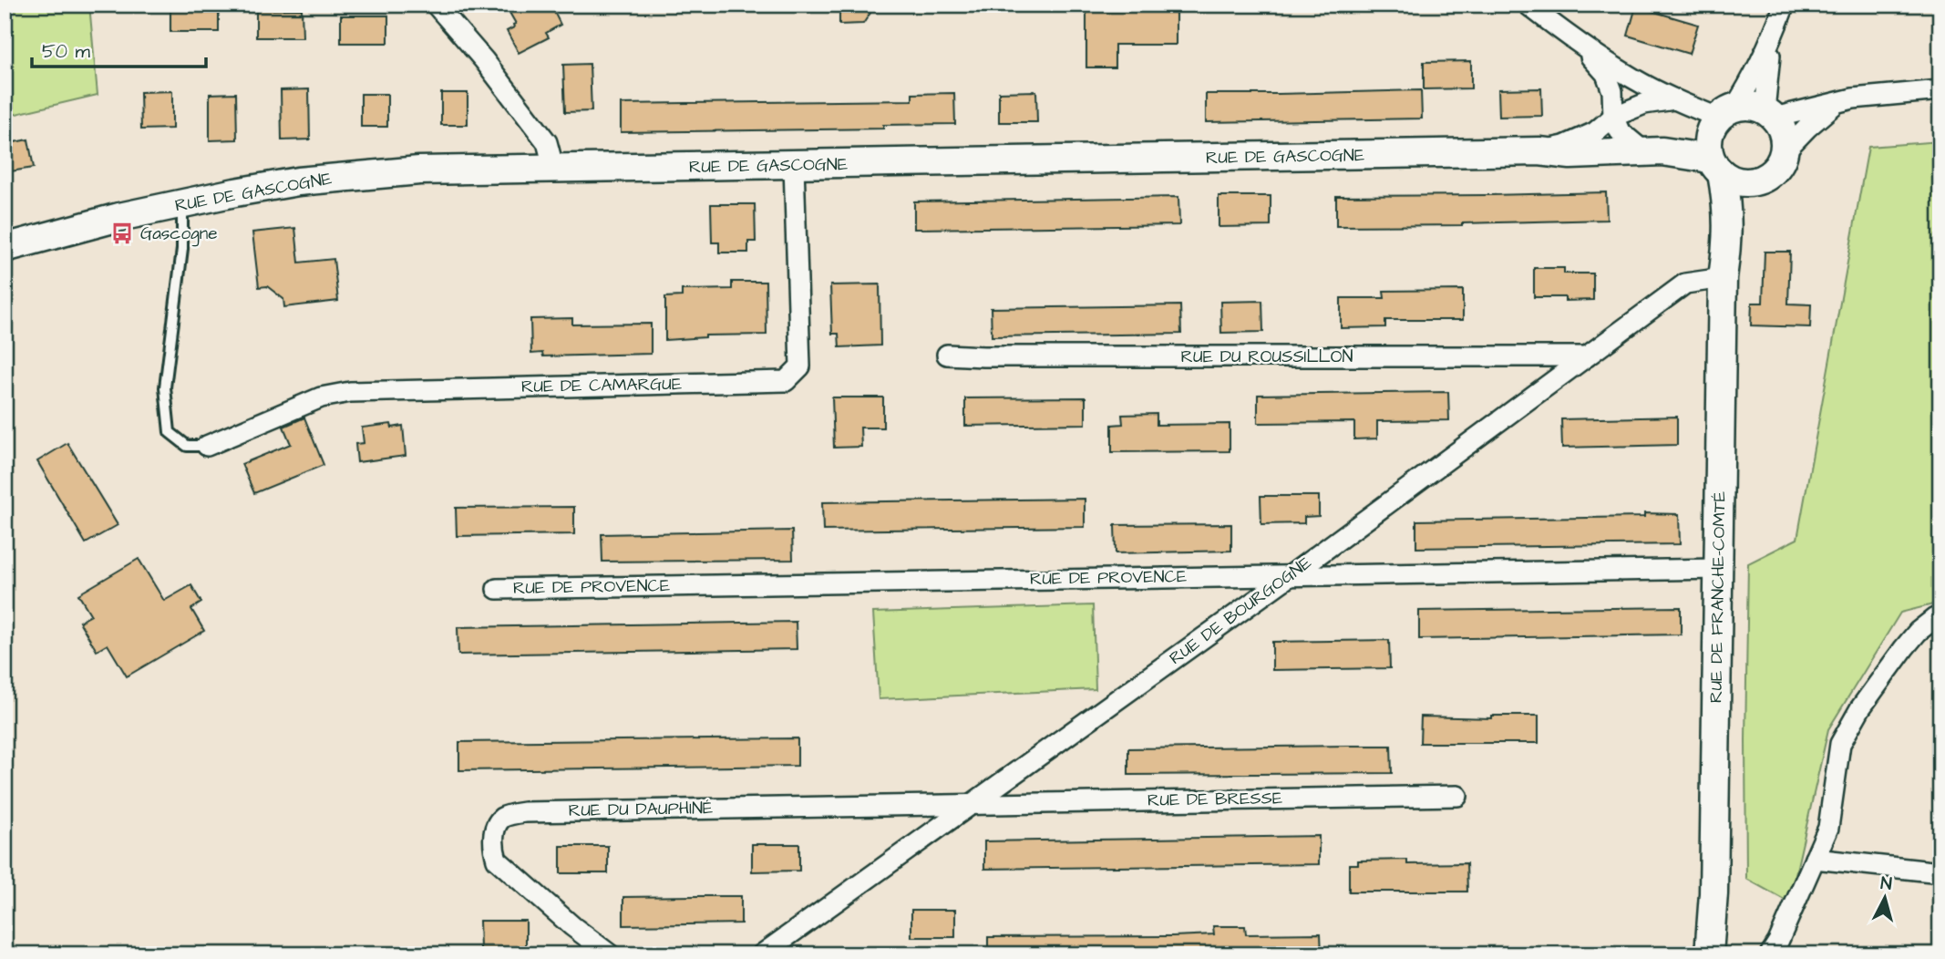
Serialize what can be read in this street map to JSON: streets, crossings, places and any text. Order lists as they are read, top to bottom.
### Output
{
  "streets": {
    "street": [
      "RUE DE GASCOGNE",
      "RUE DU ROUSSILLON",
      "RUE DE CAMARGUE",
      "RUE DE PROVENCE",
      "RUE DE FRANCHE-COMTÉ",
      "RUE DE BOURGOGNE",
      "RUE DE BRESSE",
      "RUE DU DAUPHINÉ"
    ]
  },
  "crossings": [
    ["RUE DE GASCOGNE", "RUE DE CAMARGUE"],
    ["RUE DE GASCOGNE", "RUE DE FRANCHE-COMTÉ"],
    ["RUE DU ROUSSILLON", "RUE DE BOURGOGNE"],
    ["RUE DE PROVENCE", "RUE DE FRANCHE-COMTÉ"],
    ["RUE DE PROVENCE", "RUE DE BOURGOGNE"],
    ["RUE DE FRANCHE-COMTÉ", "RUE DE BOURGOGNE"],
    ["RUE DE BOURGOGNE", "RUE DE BRESSE"],
    ["RUE DE BOURGOGNE", "RUE DU DAUPHINÉ"],
    ["RUE DE BRESSE", "RUE DU DAUPHINÉ"]
  ],
  "places": {
    "bus stop": ["Gascogne"]
  },
  "scale_bar": "50 m",
  "north": "top"
}
